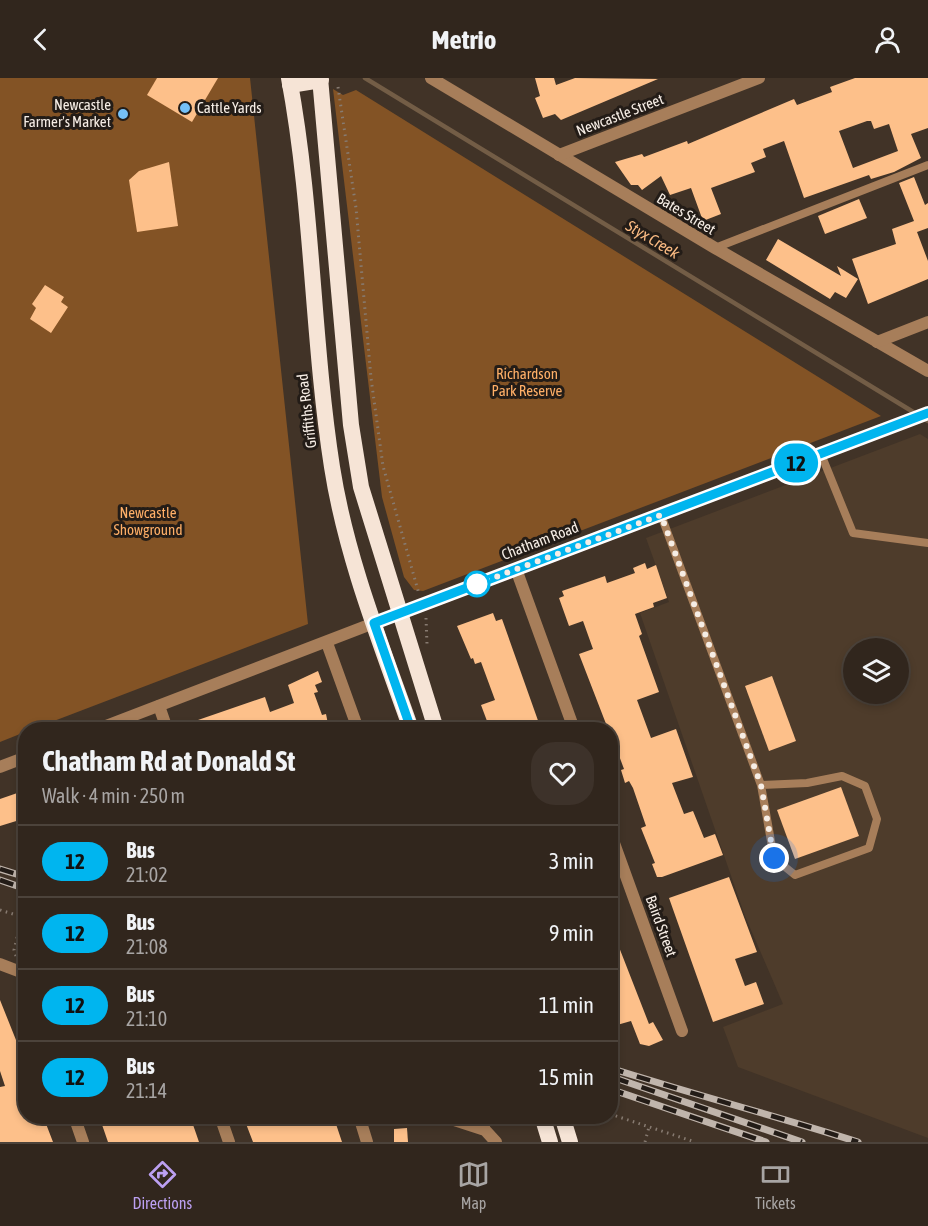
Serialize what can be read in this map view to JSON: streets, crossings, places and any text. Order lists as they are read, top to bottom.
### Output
{
  "streets": {
    "highway": ["Griffiths Road", "Chatham Road"],
    "street": ["Newcastle Street", "Bates Street", "Baird Street"]
  },
  "crossings": [
    ["Newcastle Street", "Bates Street"],
    ["Griffiths Road", "Chatham Road"]
  ],
  "water": ["Styx Creek"],
  "parks": ["Richardson Park Reserve", "Newcastle Showground"],
  "places": ["Cattle Yards", "Newcastle Farmer's Market"],
  "lines": ["bus line 12"],
  "page": {
    "header": "Metrio",
    "on_map": "12",
    "heading": ["Chatham Rd at Donald St", "Walk · 4 min · 250 m"],
    "list": [
      {
        "mark": "12",
        "name": "Bus",
        "note": "21:02",
        "value": "3 min"
      },
      {
        "mark": "12",
        "name": "Bus",
        "note": "21:08",
        "value": "9 min"
      },
      {
        "mark": "12",
        "name": "Bus",
        "note": "21:10",
        "value": "11 min"
      },
      {
        "mark": "12",
        "name": "Bus",
        "note": "21:14",
        "value": "15 min"
      }
    ],
    "tabs": ["Directions", "Map", "Tickets"]
  }
}
